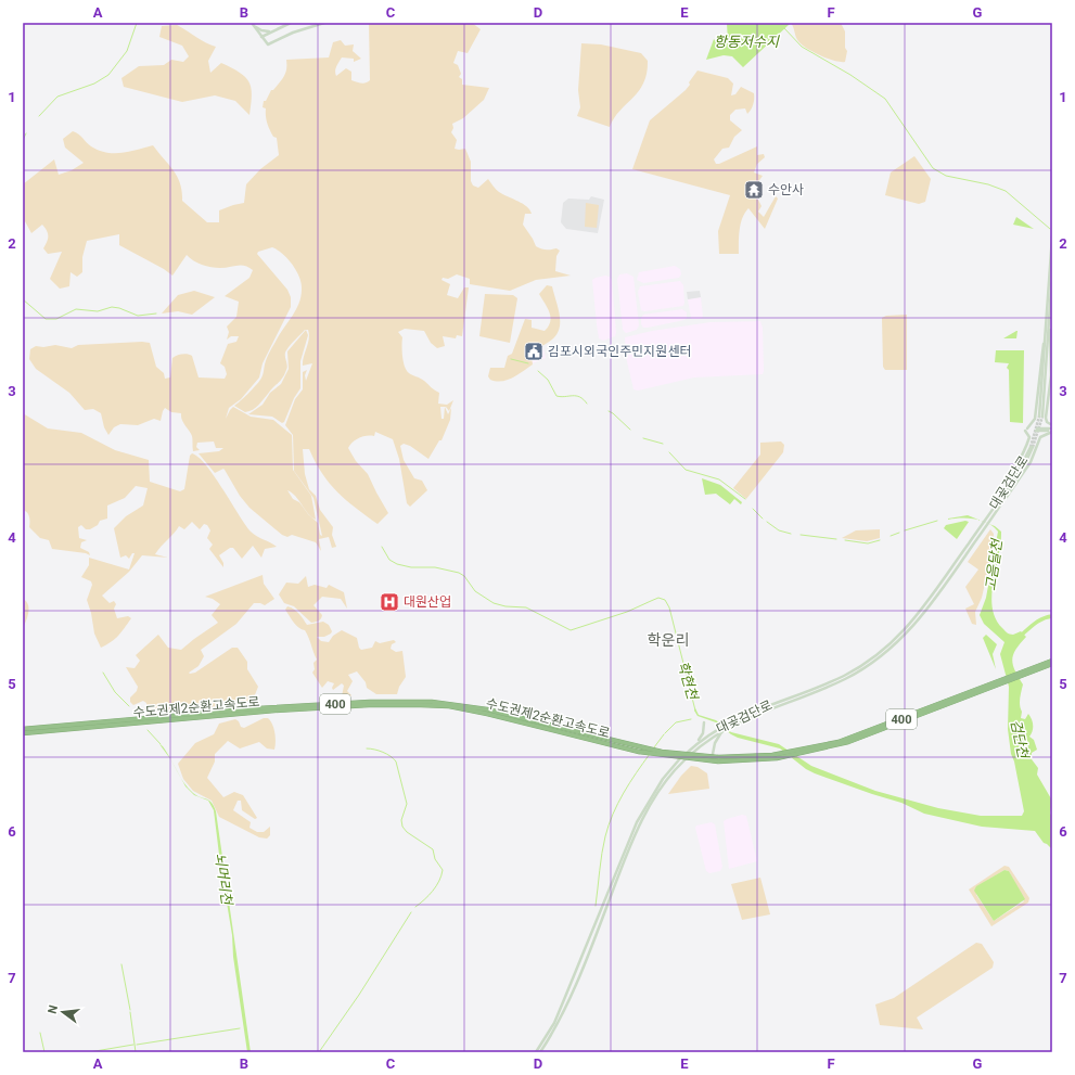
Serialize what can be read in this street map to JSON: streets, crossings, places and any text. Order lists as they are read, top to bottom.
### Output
{
  "streets": {
    "highway": ["400", "수도권제2순환고속도로"],
    "main road": ["대곶검단로"]
  },
  "districts": ["학운리"],
  "water": [
    "항동저수지",
    "고음달천",
    "학현천",
    "검단천",
    "뇌머리천"
  ],
  "places": {
    "temple": ["수안사"],
    "public building": ["김포시외국인주민지원센터"],
    "hospital": ["대원산업"]
  },
  "north": "left",
  "grid": {
    "columns": [
      "A",
      "B",
      "C",
      "D",
      "E",
      "F",
      "G"
    ],
    "rows": [
      "1",
      "2",
      "3",
      "4",
      "5",
      "6",
      "7"
    ]
  }
}
